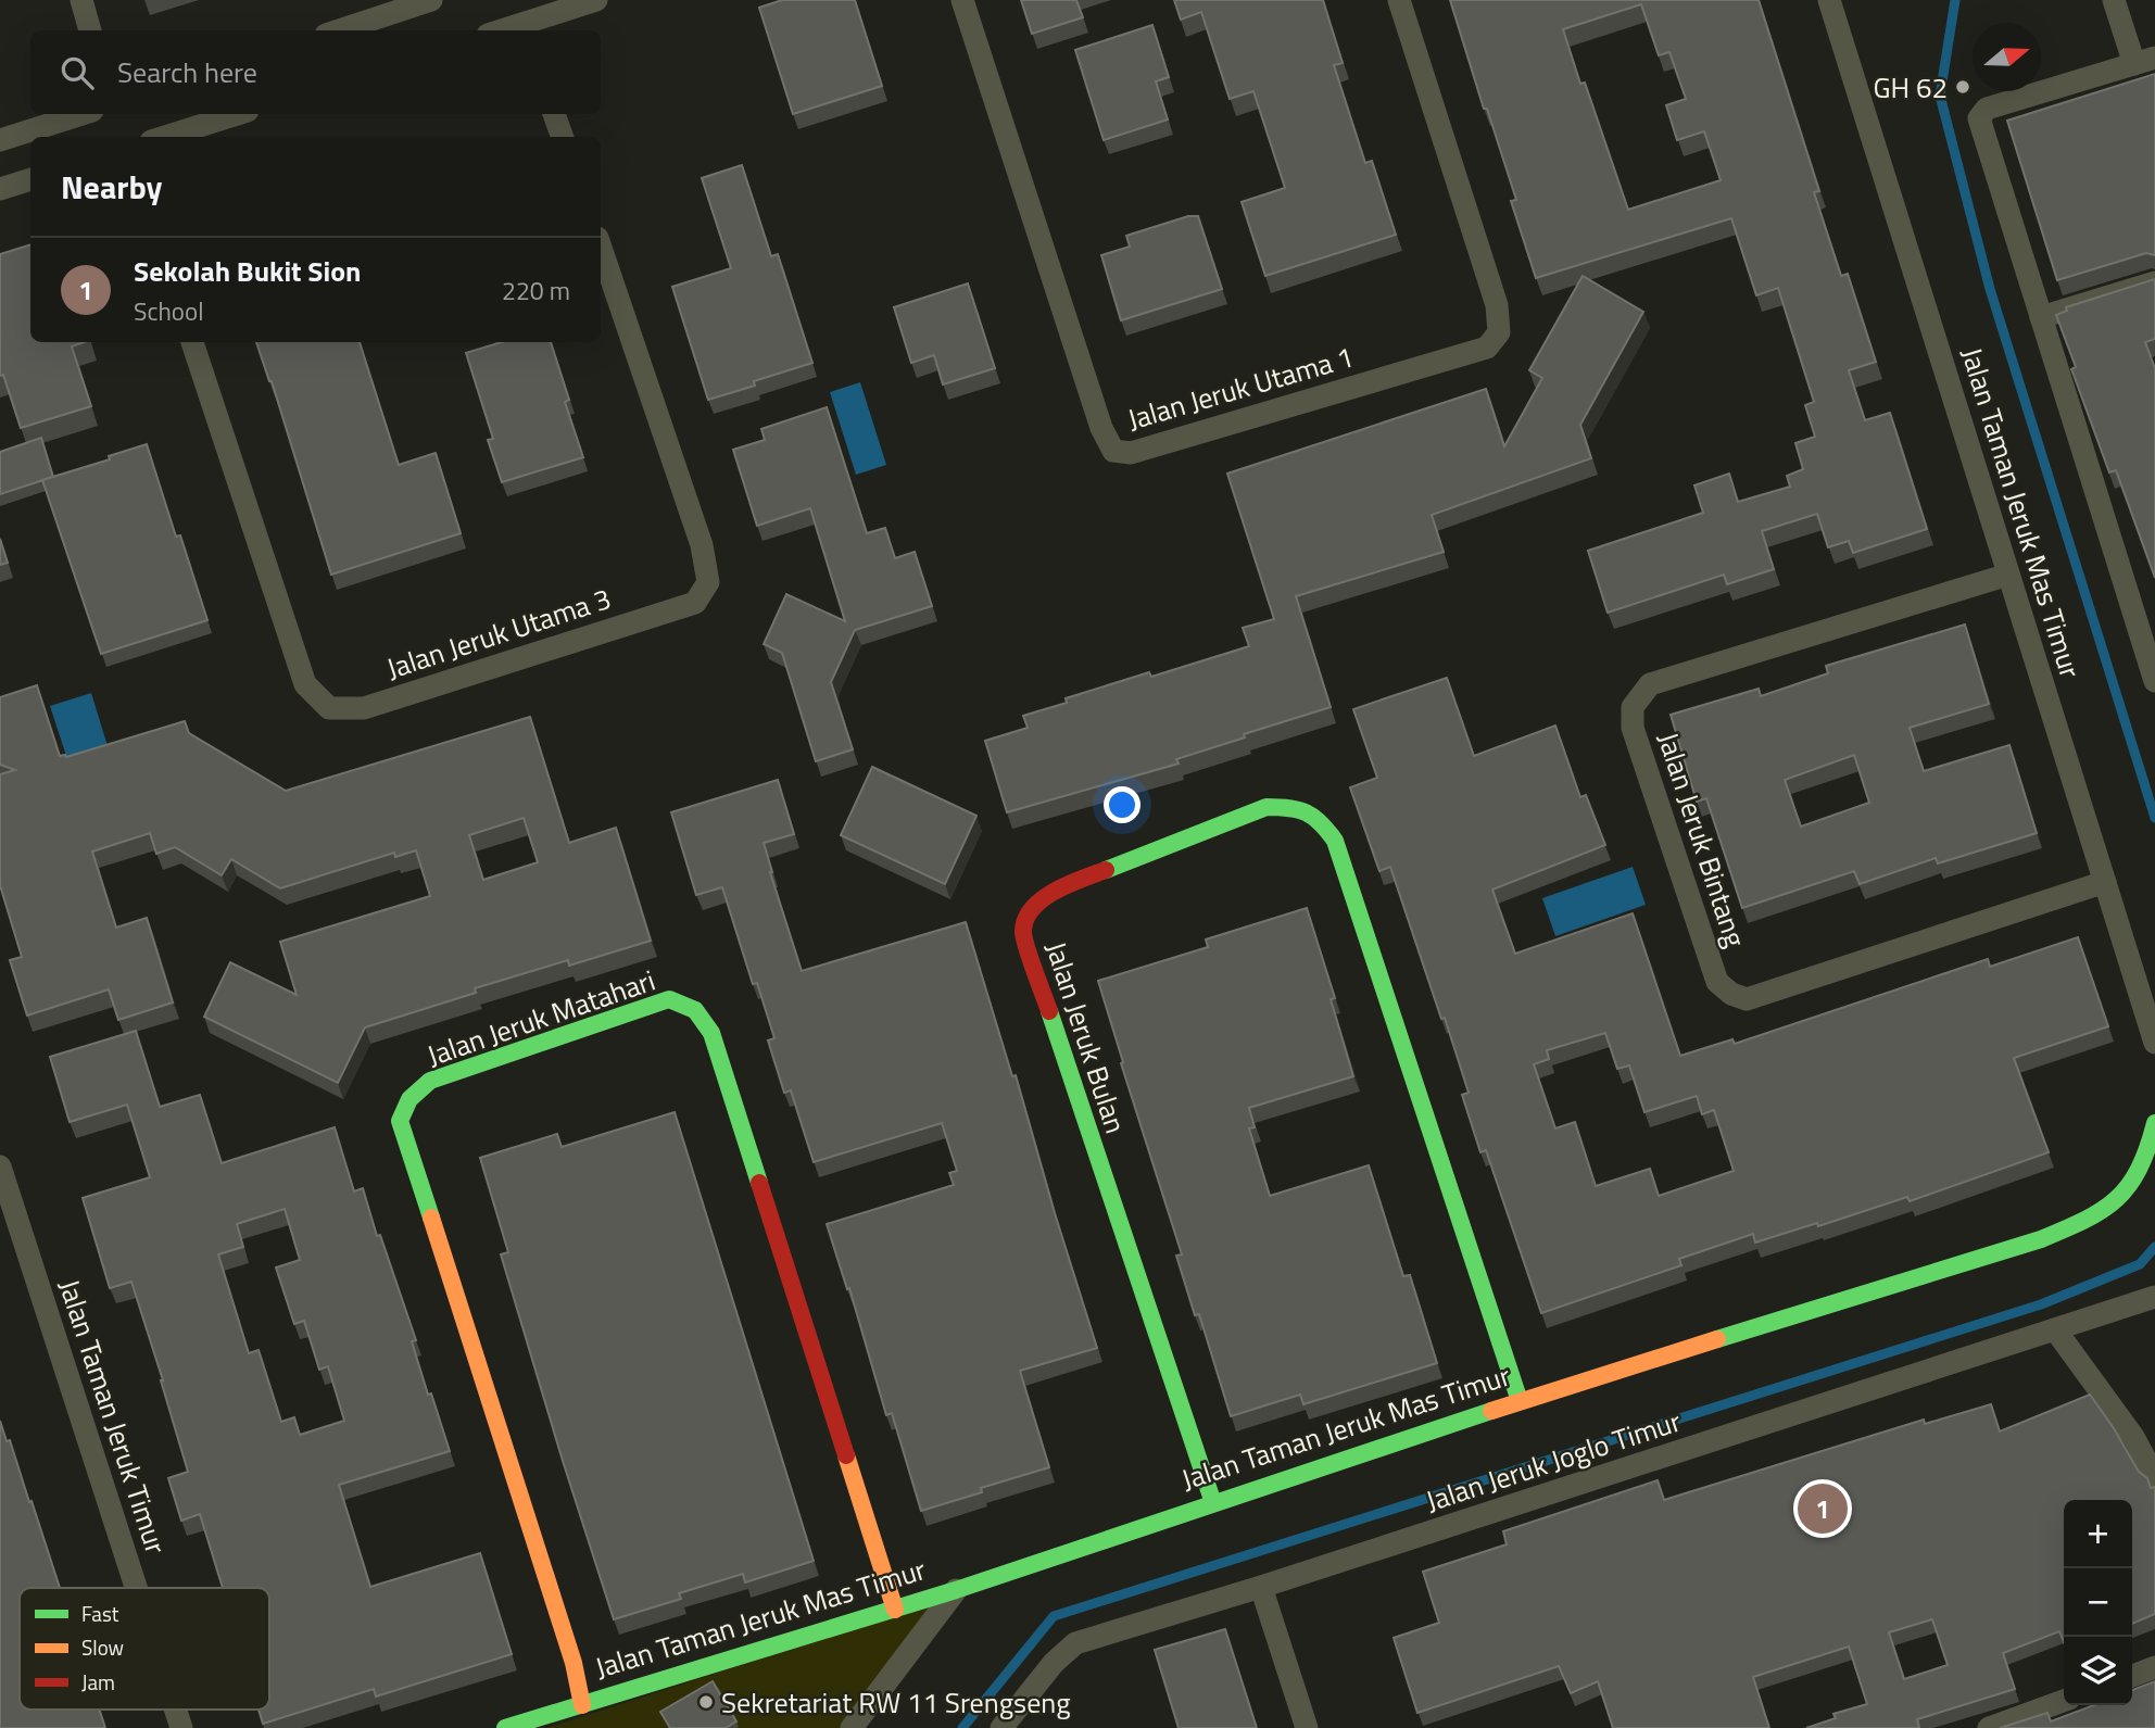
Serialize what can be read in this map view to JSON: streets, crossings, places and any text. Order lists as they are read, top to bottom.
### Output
{
  "streets": {
    "street": [
      "Jalan Jeruk Utama 1",
      "Jalan Taman Jeruk Mas Timur",
      "Jalan Jeruk Utama 3",
      "Jalan Jeruk Bintang",
      "Jalan Jeruk Matahari",
      "Jalan Jeruk Bulan",
      "Jalan Taman Jeruk Timur",
      "Jalan Jeruk Joglo Timur"
    ]
  },
  "crossings": [
    ["Jalan Taman Jeruk Mas Timur", "Jalan Jeruk Bintang"],
    ["Jalan Taman Jeruk Mas Timur", "Jalan Jeruk Matahari"],
    ["Jalan Taman Jeruk Mas Timur", "Jalan Jeruk Bulan"]
  ],
  "places": ["GH 62", "Sekretariat RW 11 Srengseng"],
  "legend": ["Fast", "Slow", "Jam"],
  "north": "right",
  "page": {
    "search": "Search here",
    "heading": "Nearby",
    "list": [
      {
        "mark": "1",
        "name": "Sekolah Bukit Sion",
        "note": "School",
        "value": "220 m"
      }
    ],
    "pins": "1",
    "map_buttons": ["+", "−"]
  }
}
